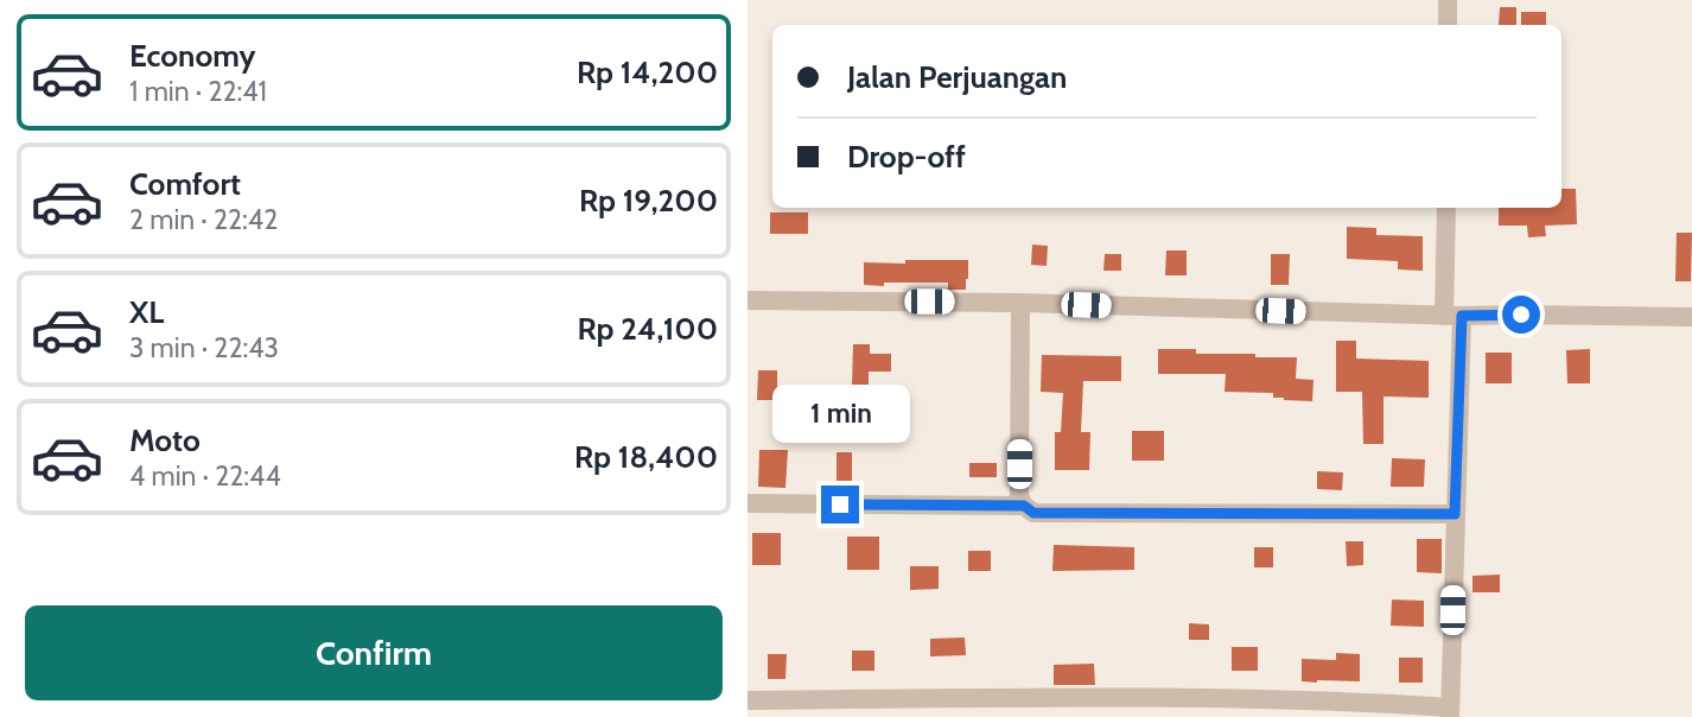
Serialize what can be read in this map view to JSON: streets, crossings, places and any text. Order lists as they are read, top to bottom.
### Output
{
  "page": {
    "list": [
      {
        "name": "Economy",
        "note": "1 min · 22:41",
        "value": "Rp 14,200"
      },
      {
        "name": "Comfort",
        "note": "2 min · 22:42",
        "value": "Rp 19,200"
      },
      {
        "name": "XL",
        "note": "3 min · 22:43",
        "value": "Rp 24,100"
      },
      {
        "name": "Moto",
        "note": "4 min · 22:44",
        "value": "Rp 18,400"
      }
    ],
    "banner": ["Jalan Perjuangan", "Drop-off"],
    "bubble": "1 min",
    "buttons": "Confirm"
  }
}
